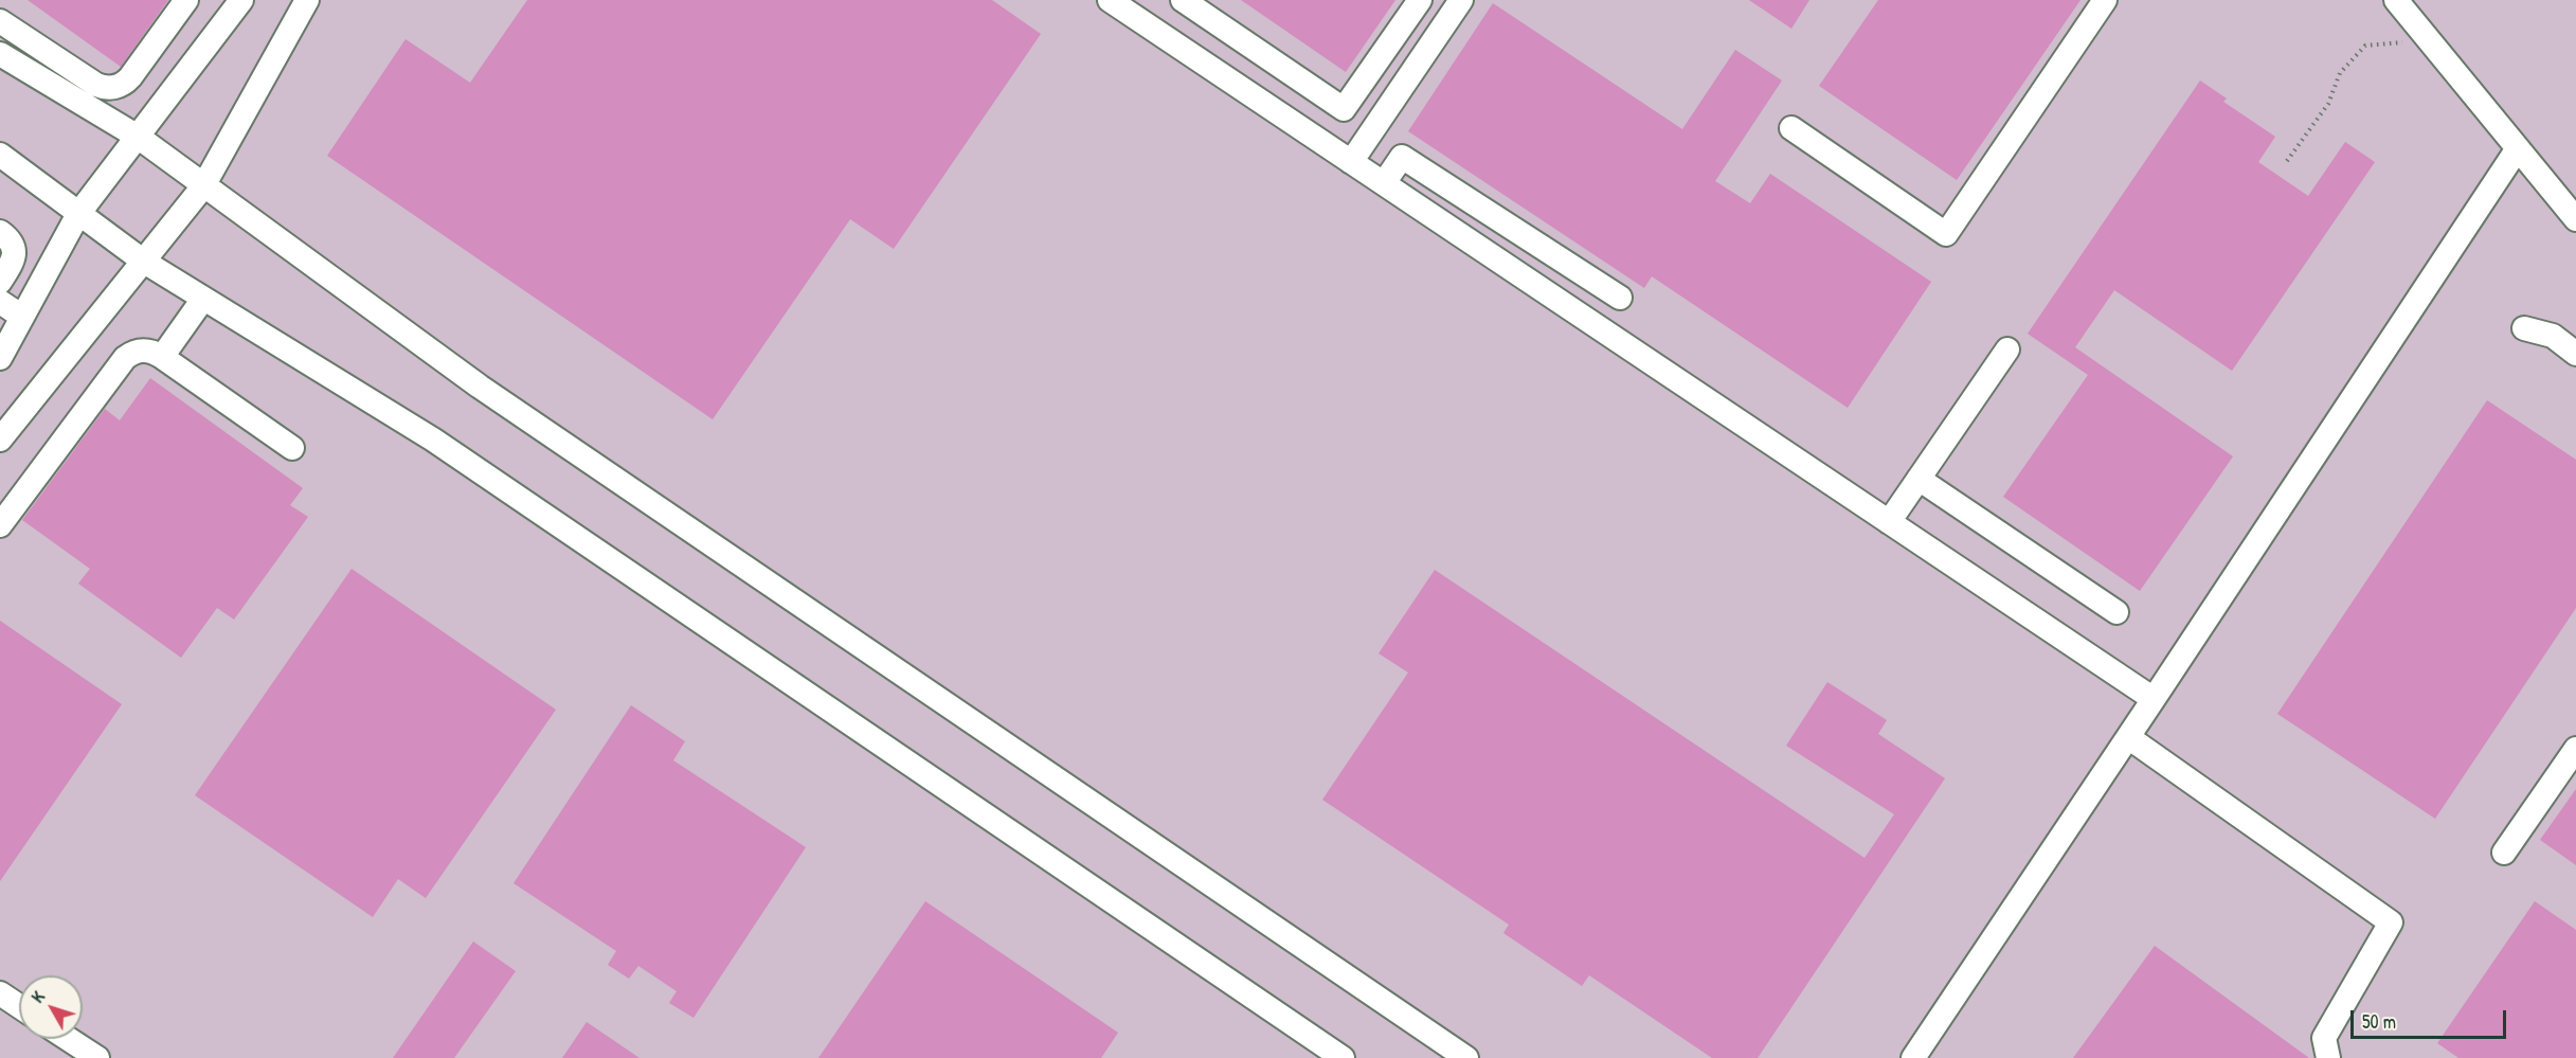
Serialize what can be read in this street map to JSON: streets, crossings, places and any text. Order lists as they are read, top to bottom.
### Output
{
  "scale_bar": "50 m",
  "north": "top left"
}
